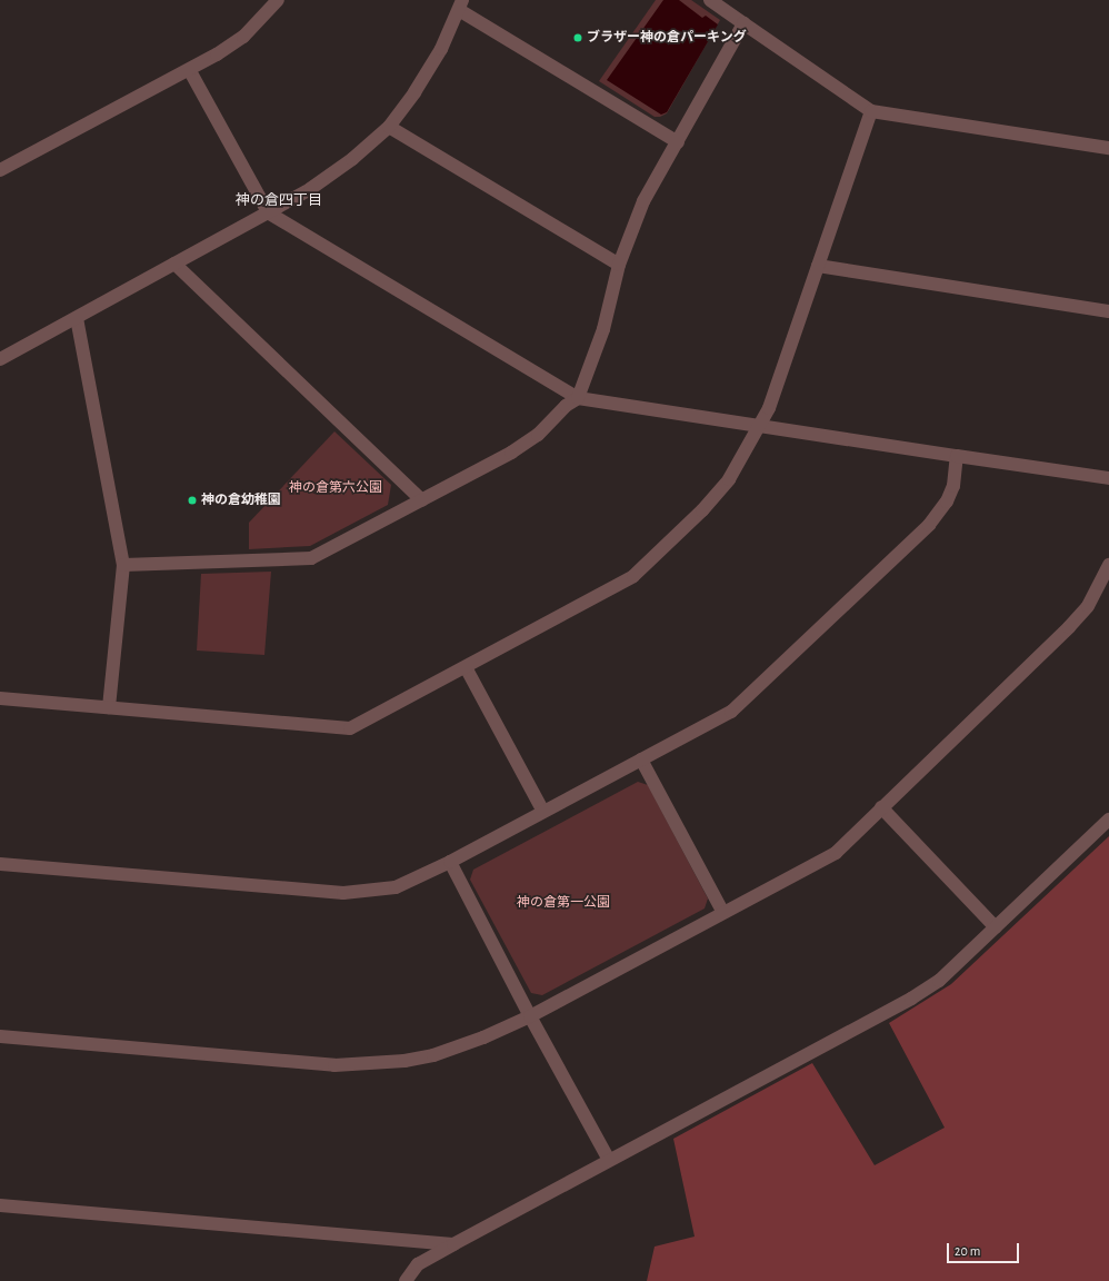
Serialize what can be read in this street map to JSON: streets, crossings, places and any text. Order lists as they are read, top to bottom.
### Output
{
  "districts": ["神の倉四丁目"],
  "parks": ["神の倉第六公園", "神の倉第一公園"],
  "places": ["ブラザー神の倉パーキング", "神の倉幼稚園"],
  "scale_bar": "20 m"
}
